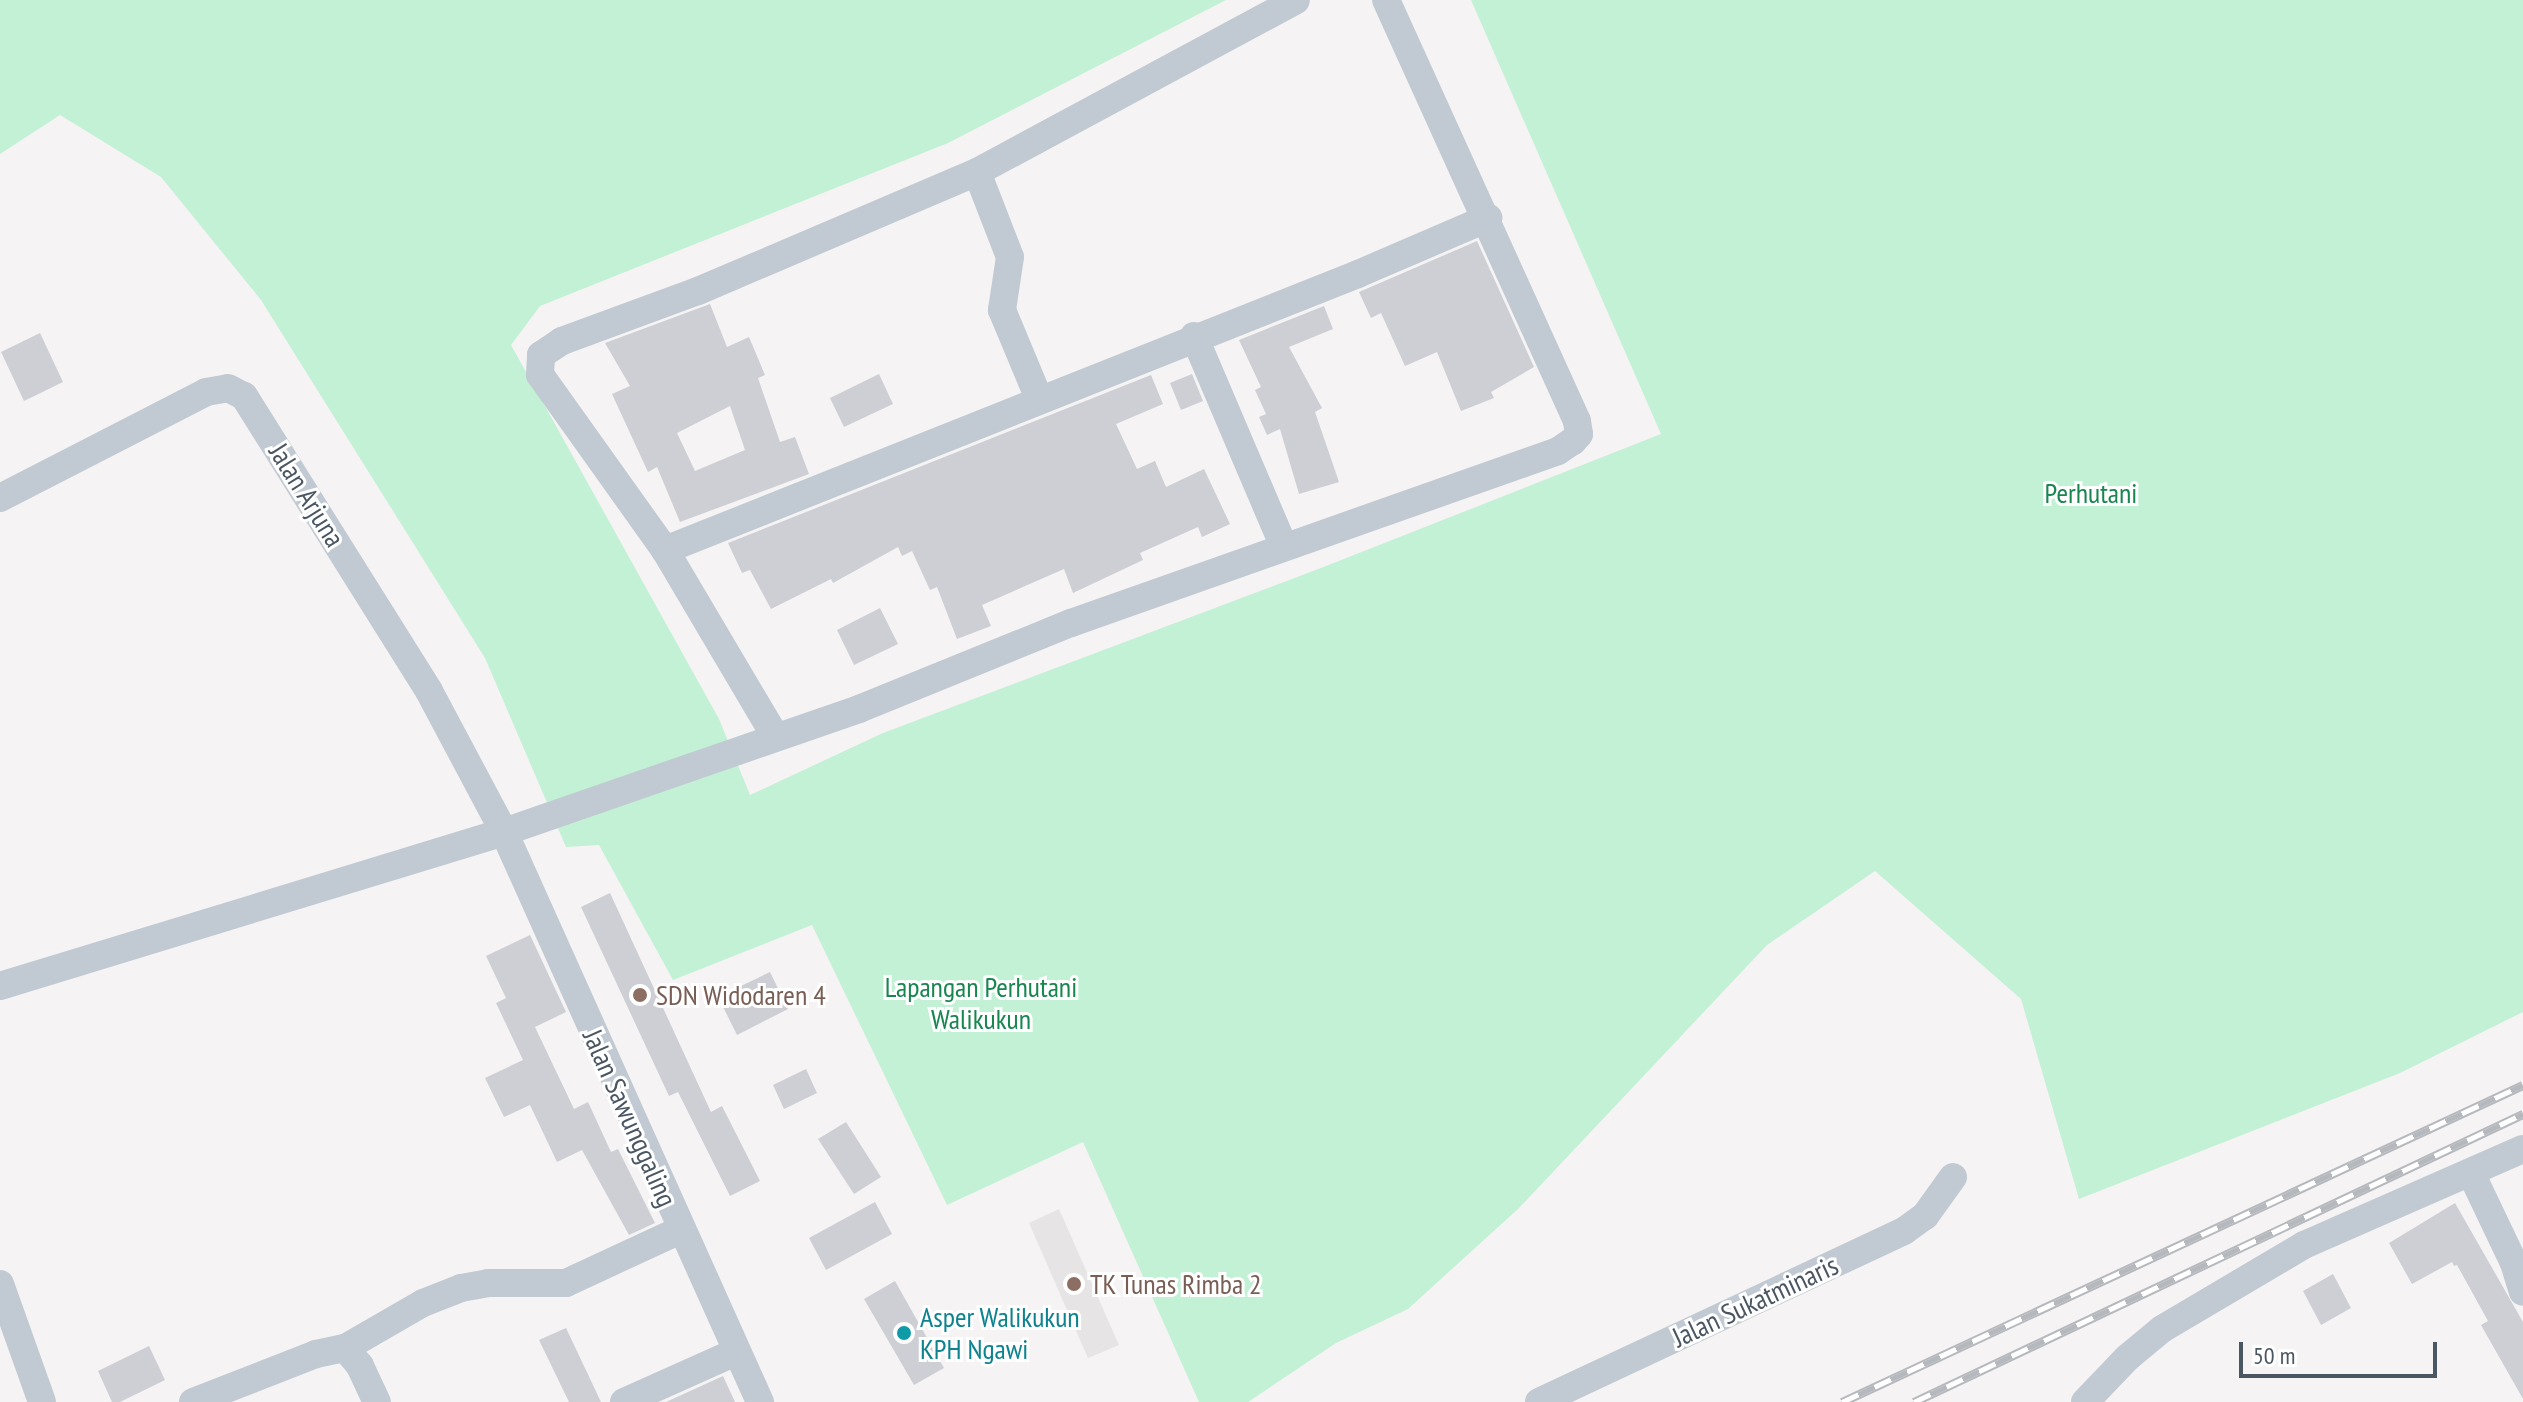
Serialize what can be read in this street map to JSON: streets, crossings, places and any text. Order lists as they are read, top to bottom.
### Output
{
  "streets": {
    "street": ["Jalan Arjuna", "Jalan Sawunggaling", "Jalan Sukatminaris"]
  },
  "crossings": [
    ["Jalan Arjuna", "Jalan Sawunggaling"]
  ],
  "parks": ["Perhutani", "Lapangan Perhutani Walikukun"],
  "places": ["SDN Widodaren 4", "TK Tunas Rimba 2", "Asper Walikukun KPH Ngawi"],
  "scale_bar": "50 m"
}
